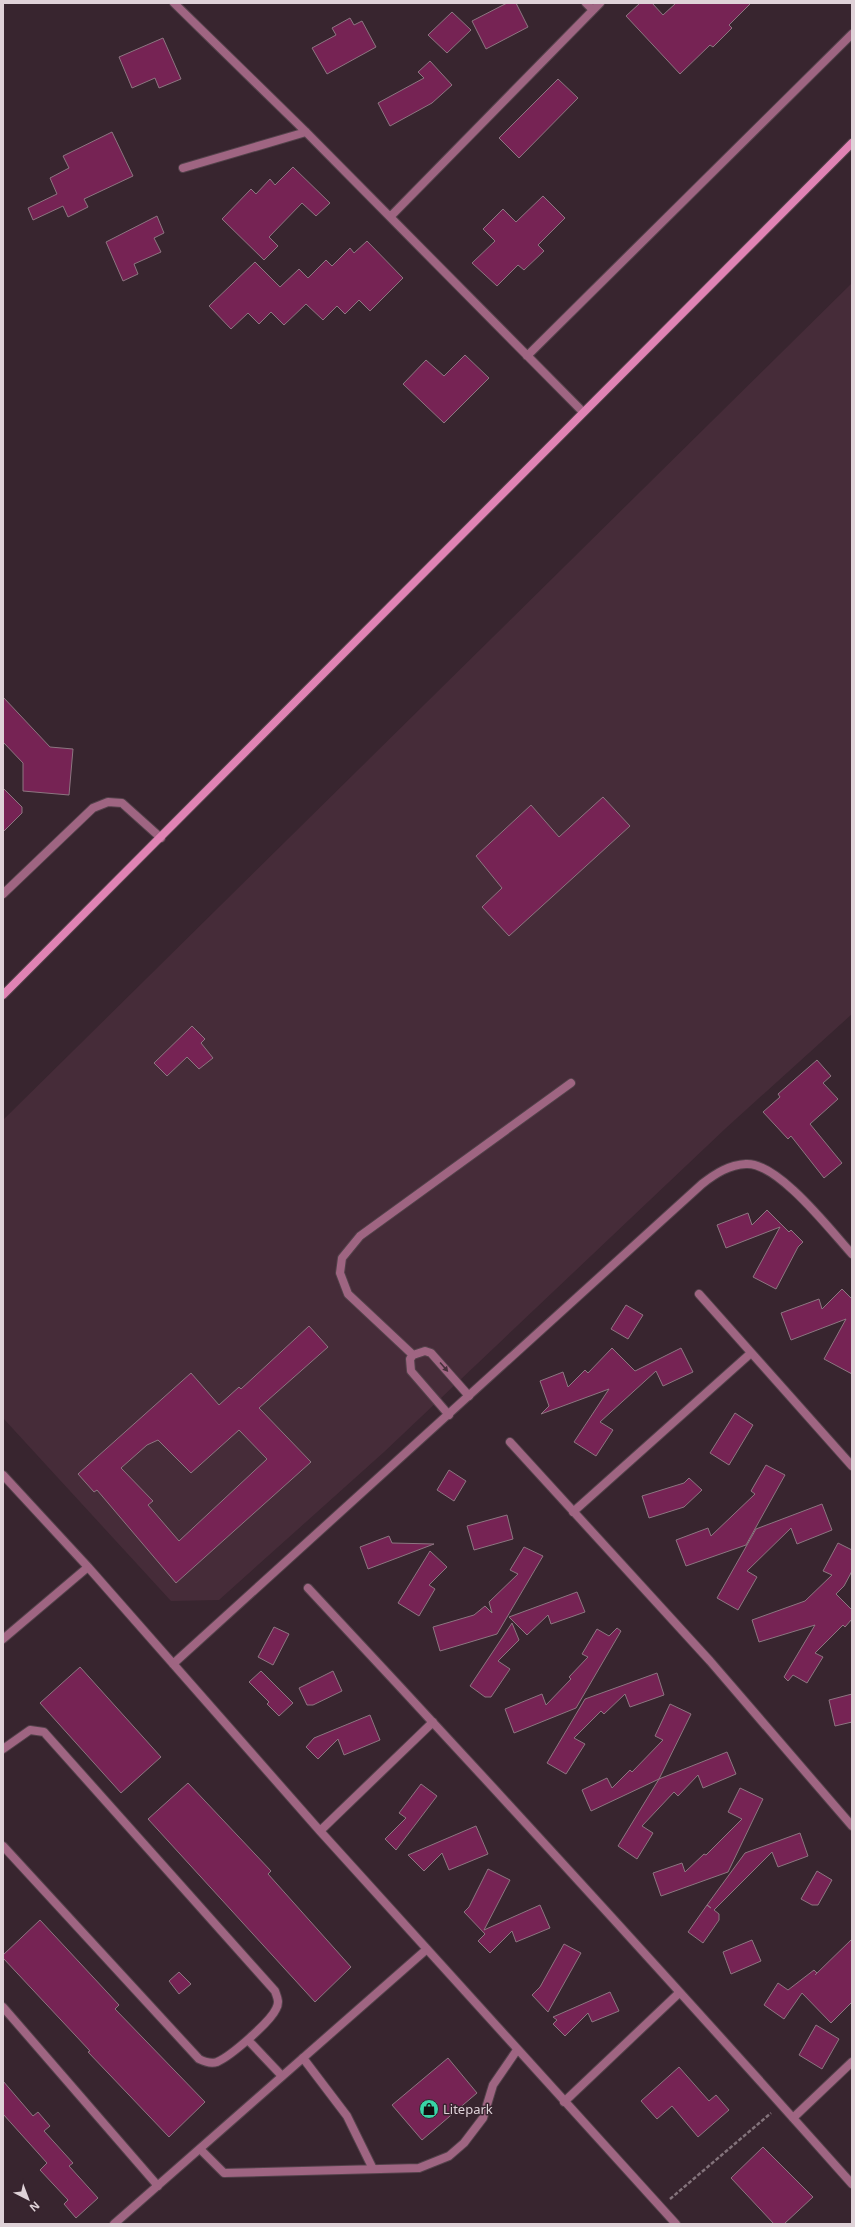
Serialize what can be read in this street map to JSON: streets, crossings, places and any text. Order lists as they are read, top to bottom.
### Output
{
  "places": {
    "shop": ["Litepark"]
  },
  "north": "bottom right"
}
